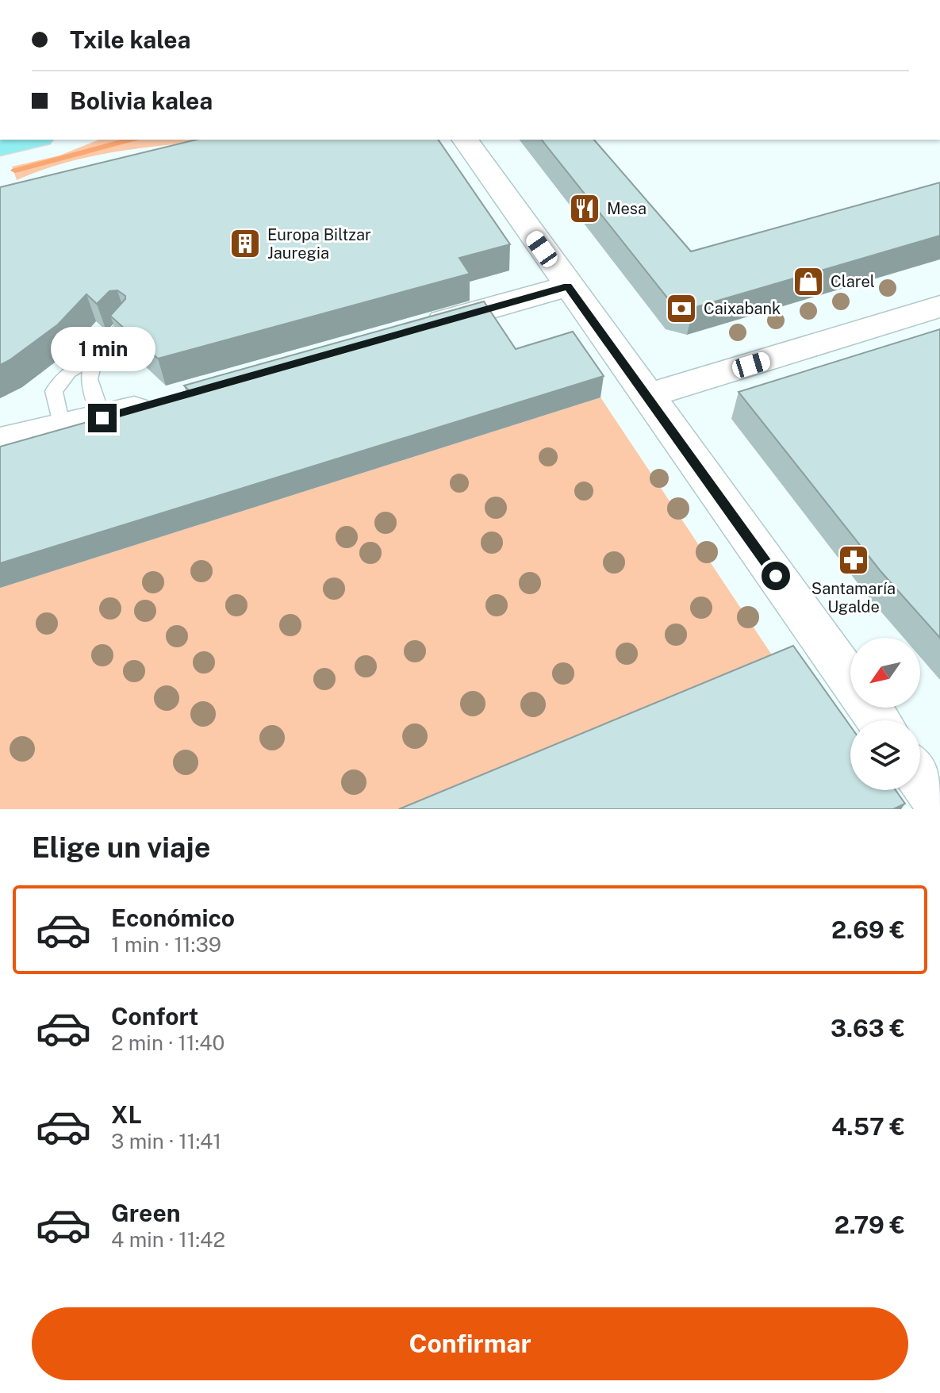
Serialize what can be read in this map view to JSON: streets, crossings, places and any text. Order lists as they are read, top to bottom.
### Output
{
  "places": {
    "restaurant": ["Mesa"],
    "building": ["Europa Biltzar Jauregia"],
    "shop": ["Clarel"],
    "bank": ["Caixabank"],
    "pharmacy": ["Santamaría Ugalde"]
  },
  "north": "bottom left",
  "page": {
    "banner": ["Txile kalea", "Bolivia kalea"],
    "bubble": "1 min",
    "heading": "Elige un viaje",
    "list": [
      {
        "name": "Económico",
        "note": "1 min · 11:39",
        "value": "2.69 €"
      },
      {
        "name": "Confort",
        "note": "2 min · 11:40",
        "value": "3.63 €"
      },
      {
        "name": "XL",
        "note": "3 min · 11:41",
        "value": "4.57 €"
      },
      {
        "name": "Green",
        "note": "4 min · 11:42",
        "value": "2.79 €"
      }
    ],
    "buttons": "Confirmar"
  }
}
